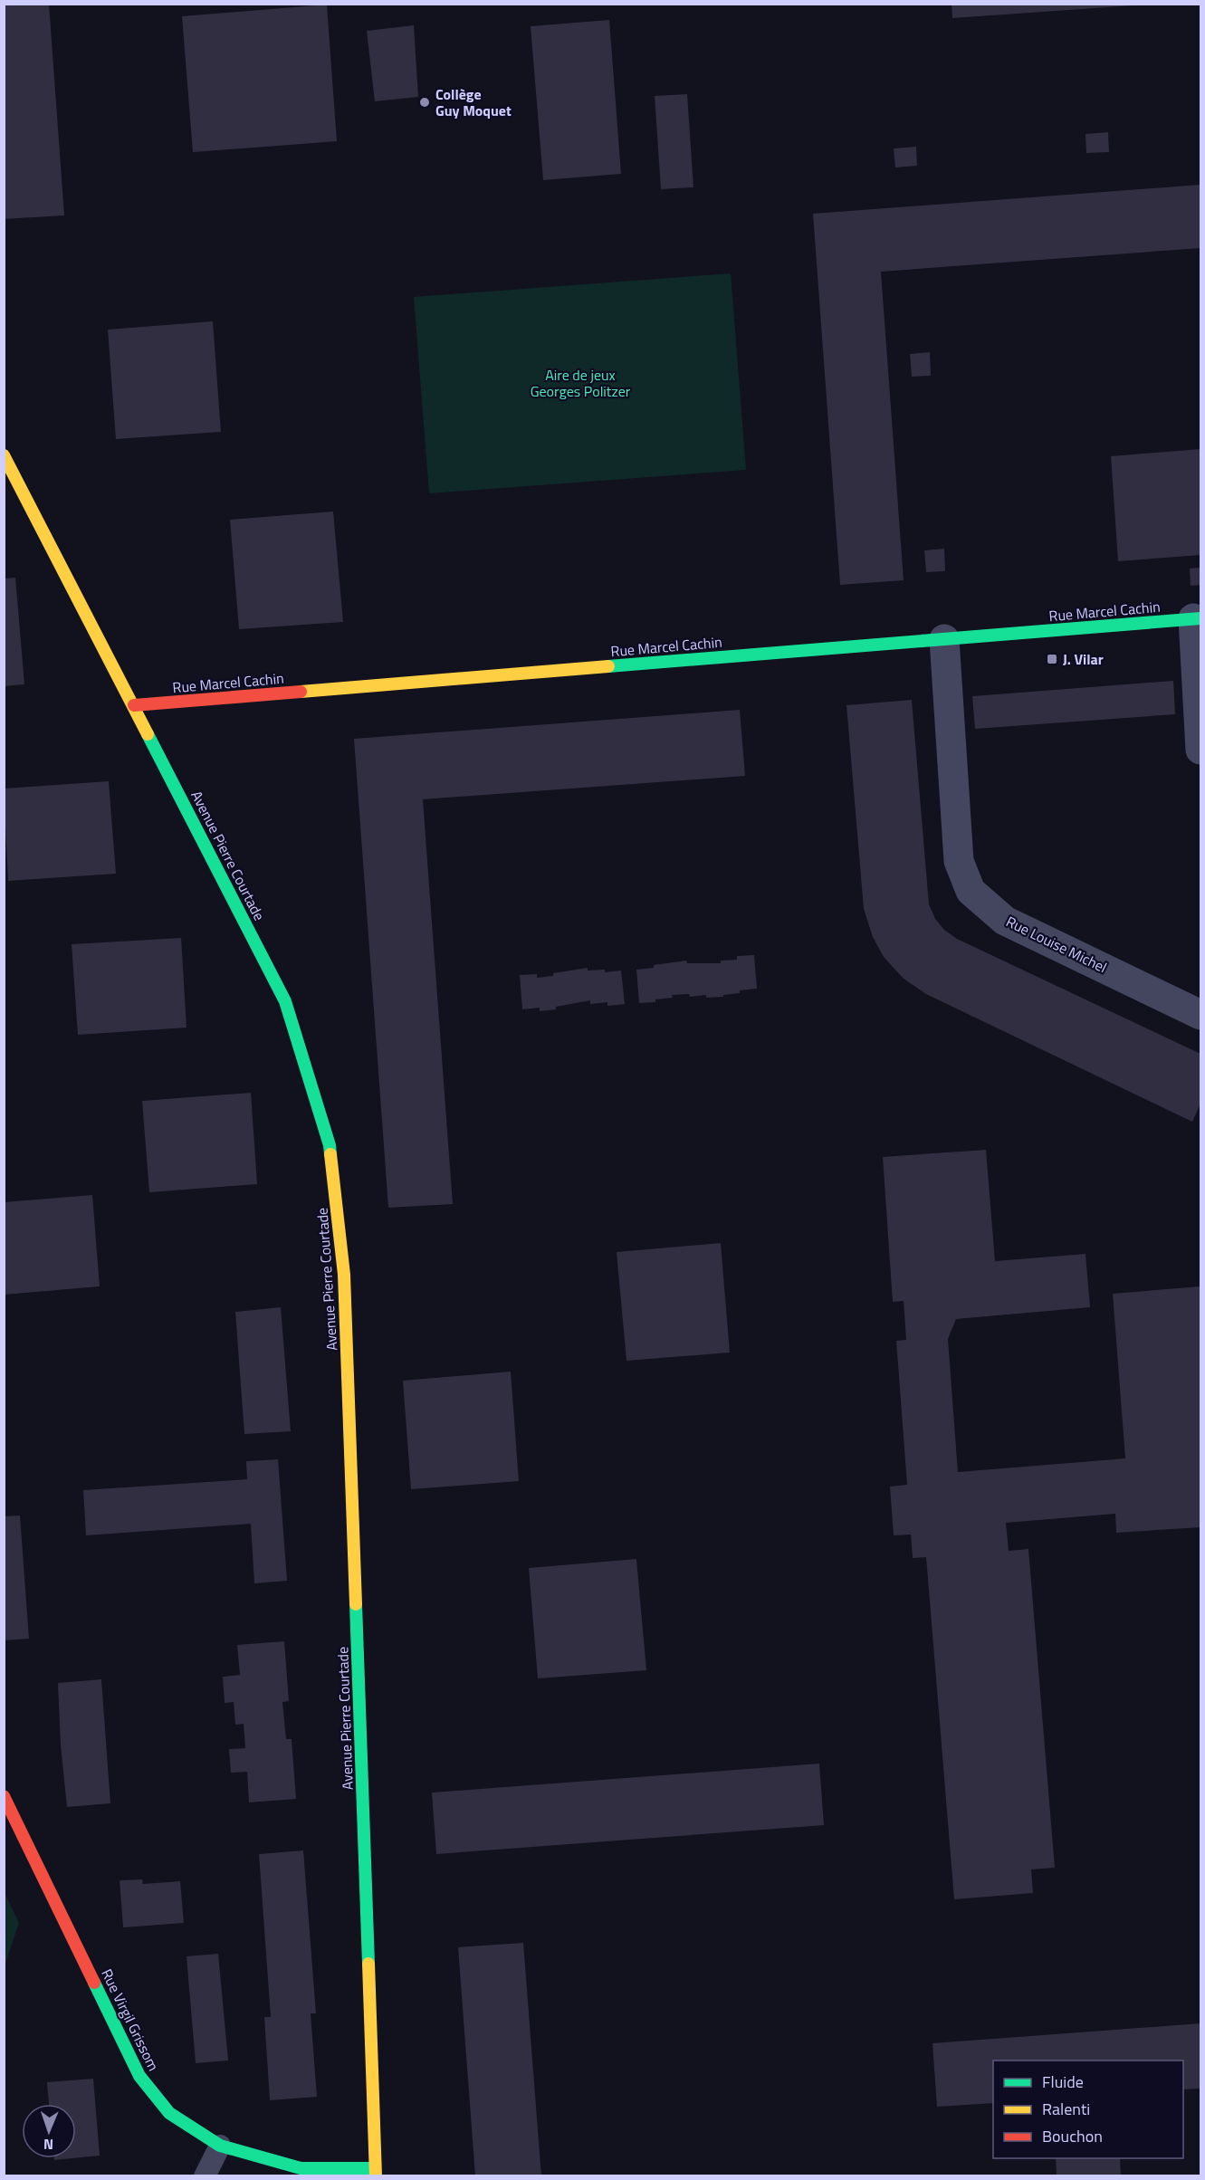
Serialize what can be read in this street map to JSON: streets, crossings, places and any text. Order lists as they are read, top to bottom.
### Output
{
  "streets": {
    "street": [
      "Rue Marcel Cachin",
      "Avenue Pierre Courtade",
      "Rue Louise Michel",
      "Rue Virgil Grissom"
    ]
  },
  "crossings": [
    ["Rue Marcel Cachin", "Avenue Pierre Courtade"],
    ["Rue Marcel Cachin", "Rue Louise Michel"],
    ["Avenue Pierre Courtade", "Rue Virgil Grissom"]
  ],
  "parks": ["Aire de jeux Georges Politzer"],
  "places": {
    "other": ["Collège Guy Moquet"],
    "transit": ["J. Vilar"]
  },
  "legend": ["Fluide", "Ralenti", "Bouchon"],
  "north": "bottom"
}
